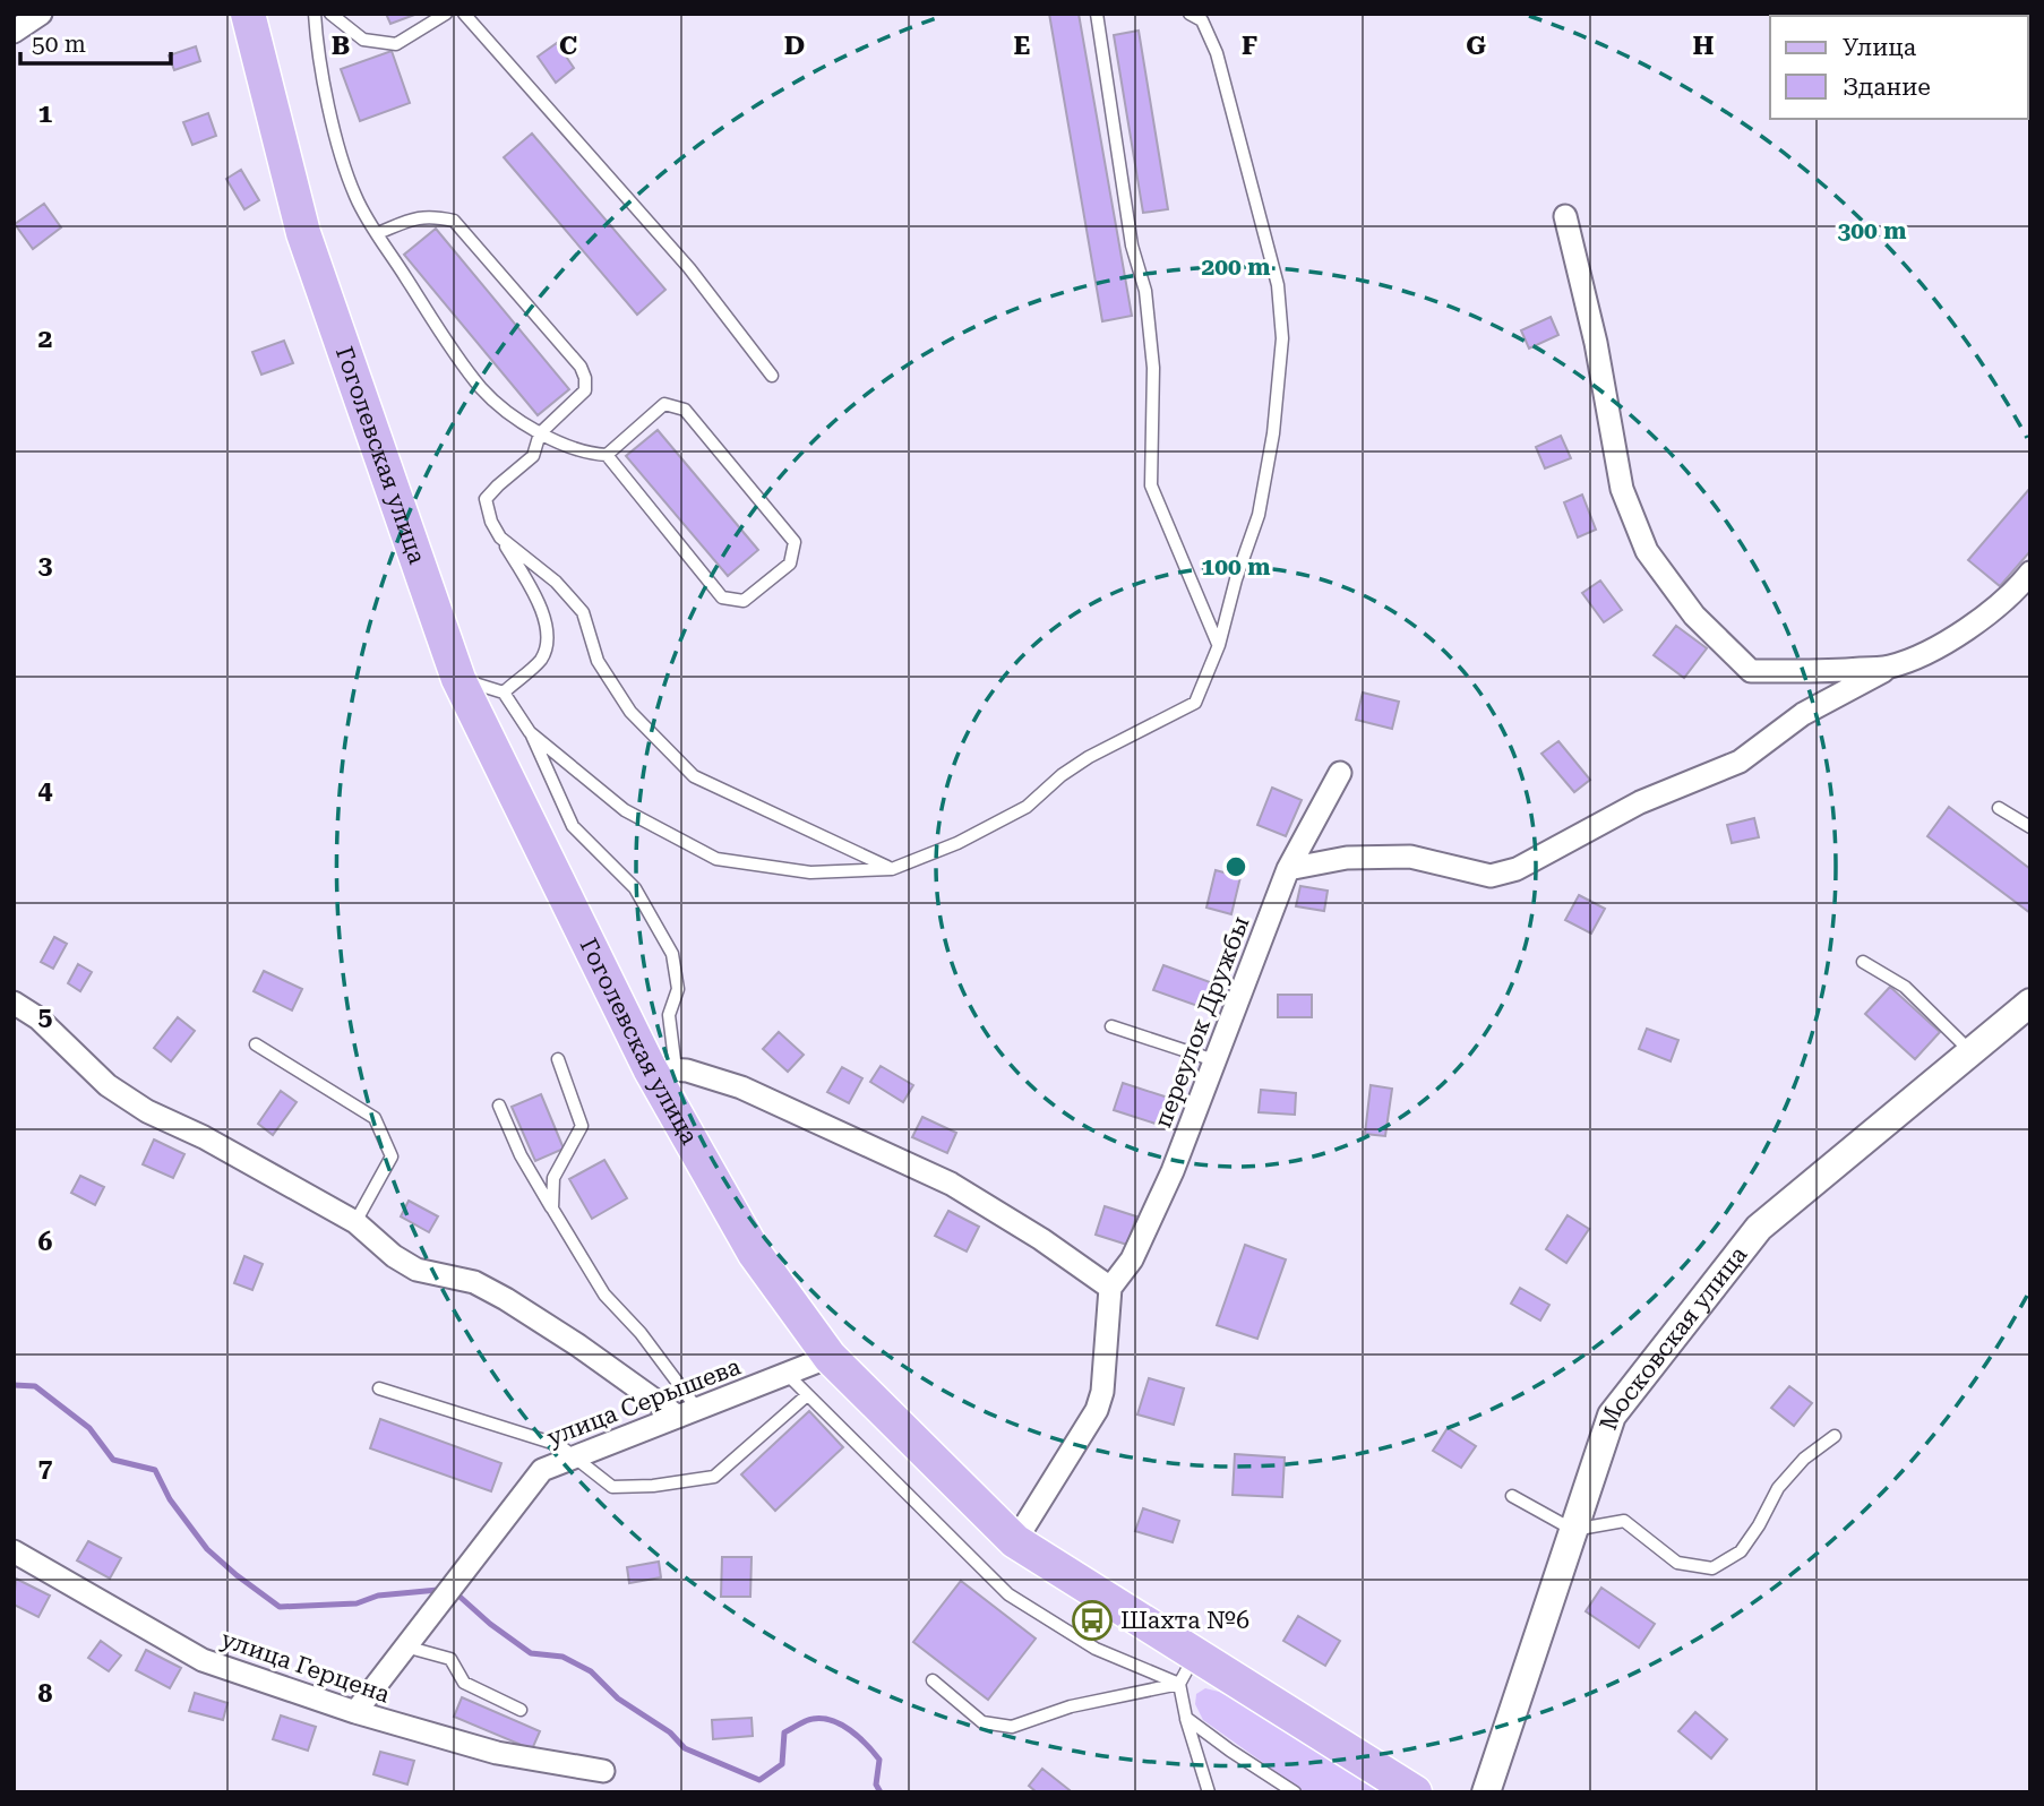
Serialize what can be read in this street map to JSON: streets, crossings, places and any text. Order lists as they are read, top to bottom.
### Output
{
  "streets": {
    "main road": ["Гоголевская улица"],
    "street": [
      "переулок Дружбы",
      "Московская улица",
      "улица Серышева",
      "улица Герцена"
    ]
  },
  "crossings": [
    ["Гоголевская улица", "улица Серышева"],
    ["улица Серышева", "улица Герцена"]
  ],
  "places": {
    "bus stop": ["Шахта №6"]
  },
  "legend": ["Улица", "Здание"],
  "scale_bar": "50 m",
  "grid": {
    "columns": [
      "B",
      "C",
      "D",
      "E",
      "F",
      "G",
      "H"
    ],
    "rows": [
      "1",
      "2",
      "3",
      "4",
      "5",
      "6",
      "7",
      "8"
    ]
  },
  "rings": ["300 m", "200 m", "100 m"]
}
